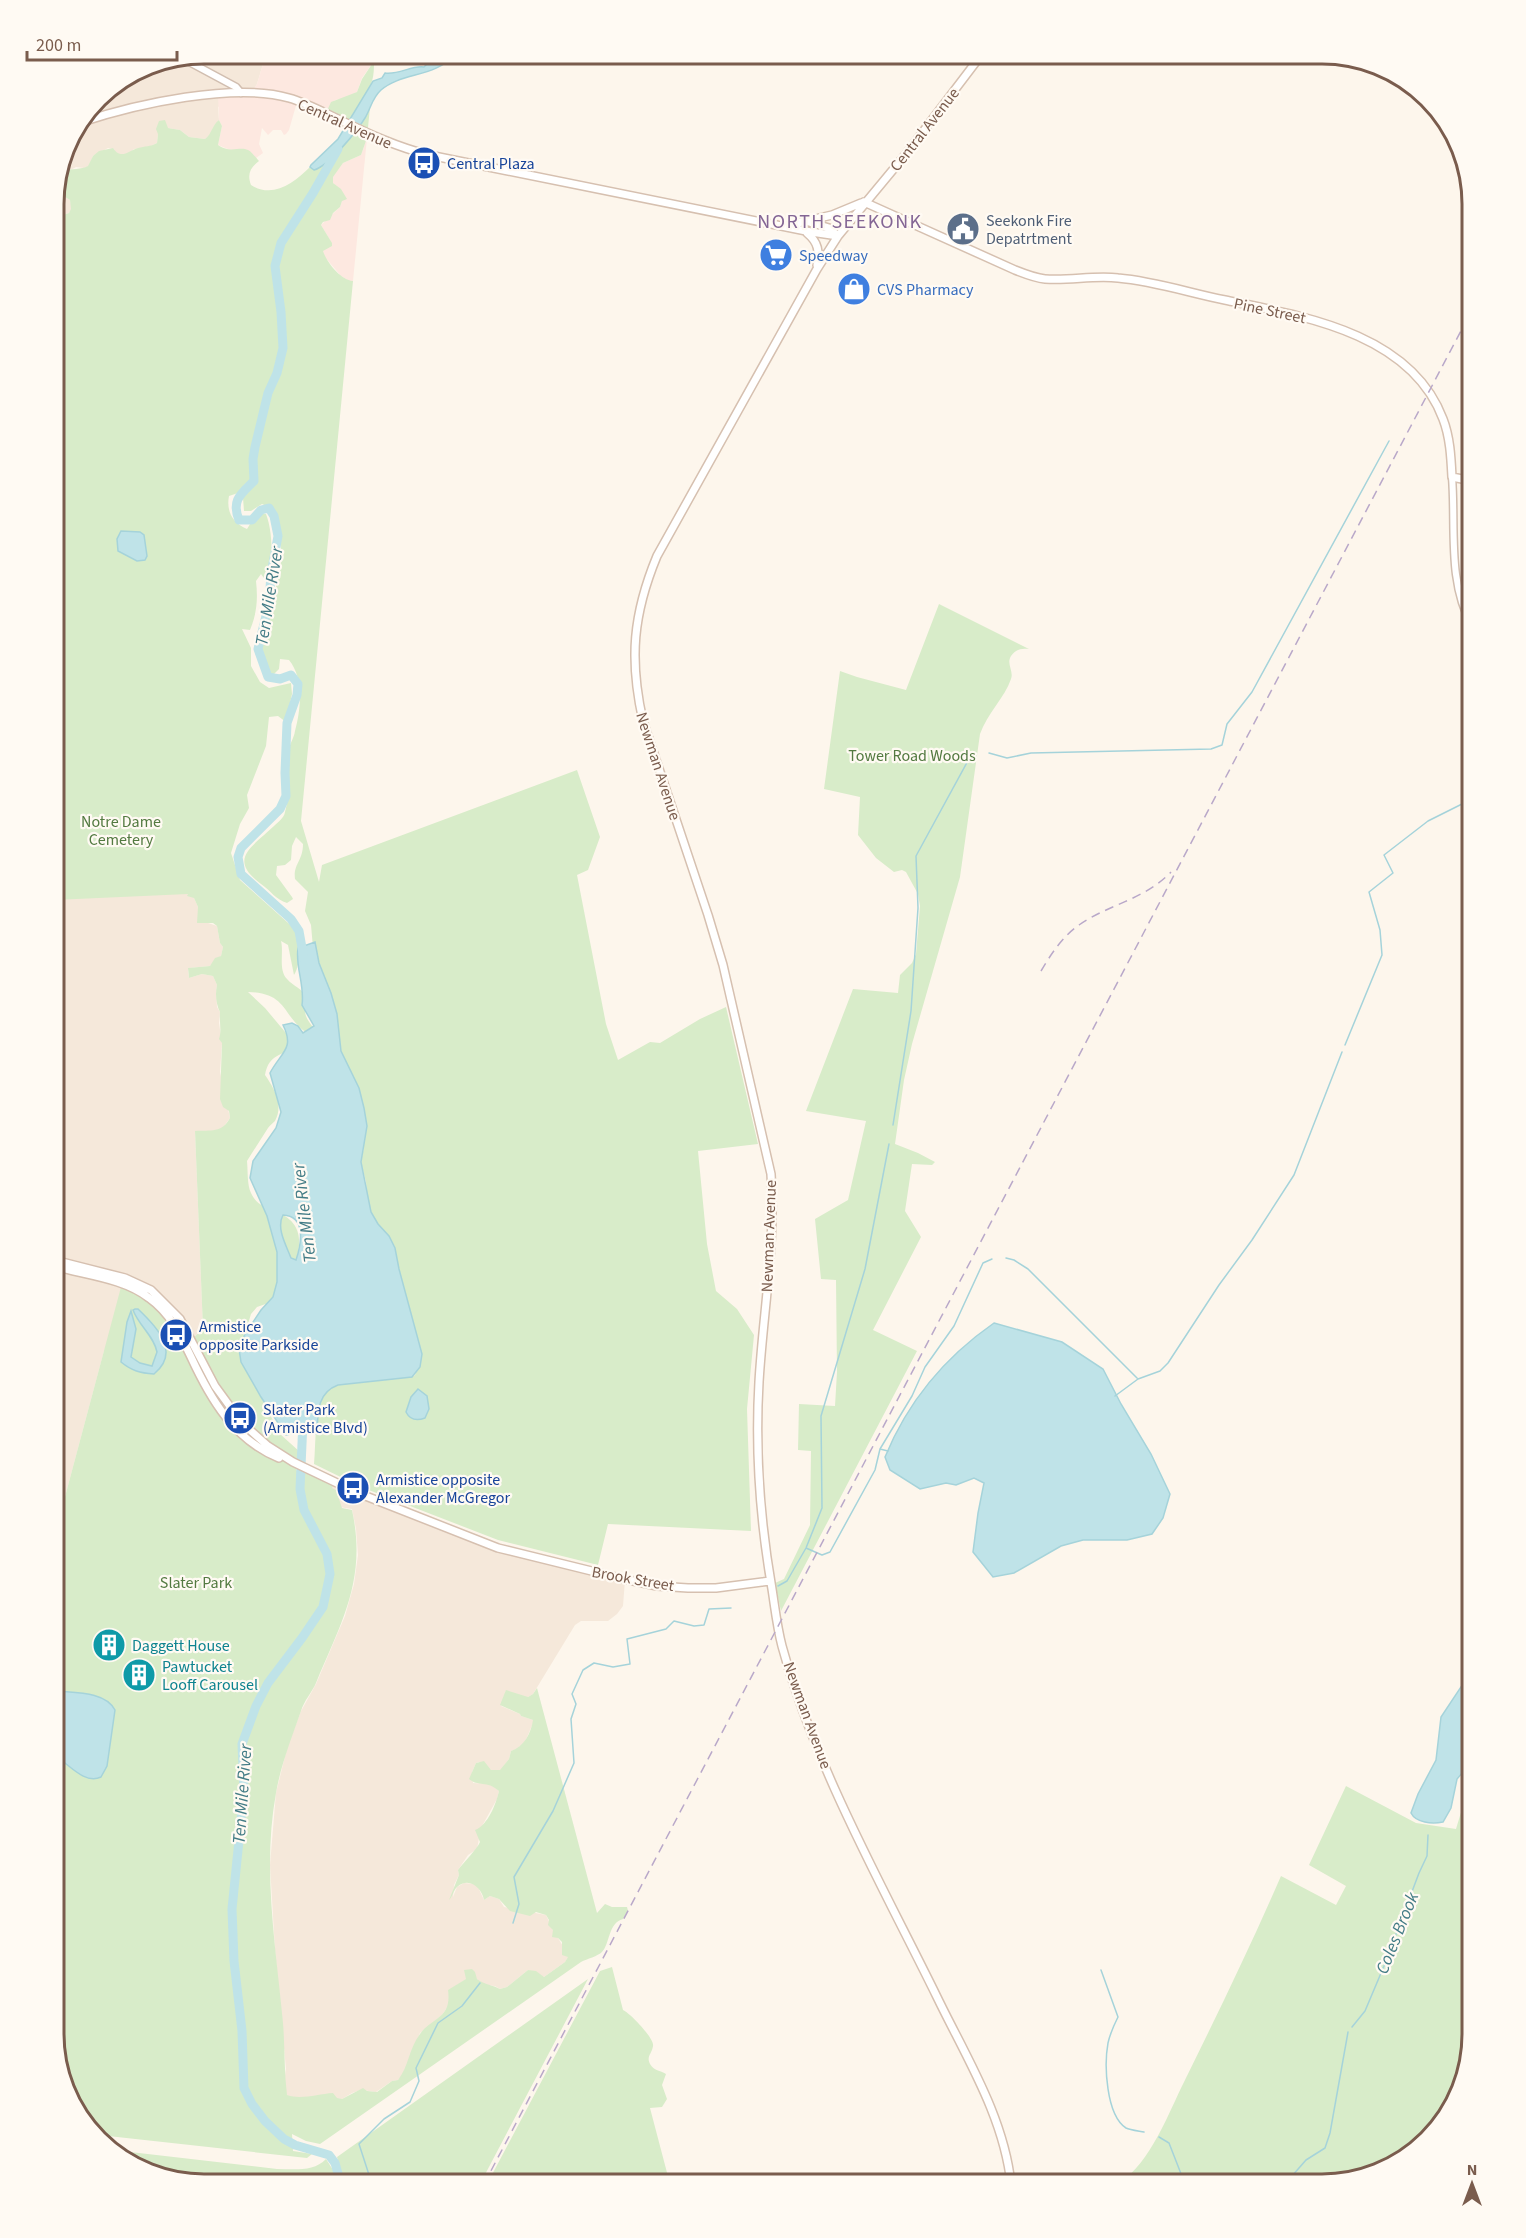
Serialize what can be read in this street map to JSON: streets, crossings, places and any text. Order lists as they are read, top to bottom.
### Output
{
  "streets": {
    "main road": [
      "Central Avenue",
      "Pine Street",
      "Newman Avenue",
      "Brook Street"
    ]
  },
  "crossings": [
    ["Central Avenue", "Pine Street"],
    ["Central Avenue", "Newman Avenue"],
    ["Newman Avenue", "Brook Street"]
  ],
  "districts": ["NORTH SEEKONK"],
  "water": ["Ten Mile River", "Coles Brook"],
  "parks": ["Tower Road Woods", "Notre Dame Cemetery", "Slater Park"],
  "places": {
    "bus stop": [
      "Central Plaza",
      "Armistice opposite Parkside",
      "Slater Park (Armistice Blvd)",
      "Armistice opposite Alexander McGregor"
    ],
    "public building": ["Seekonk Fire Depatrtment"],
    "supermarket": ["Speedway"],
    "shop": ["CVS Pharmacy"],
    "building": ["Daggett House", "Pawtucket Looff Carousel"]
  },
  "scale_bar": "200 m",
  "north": "top"
}
